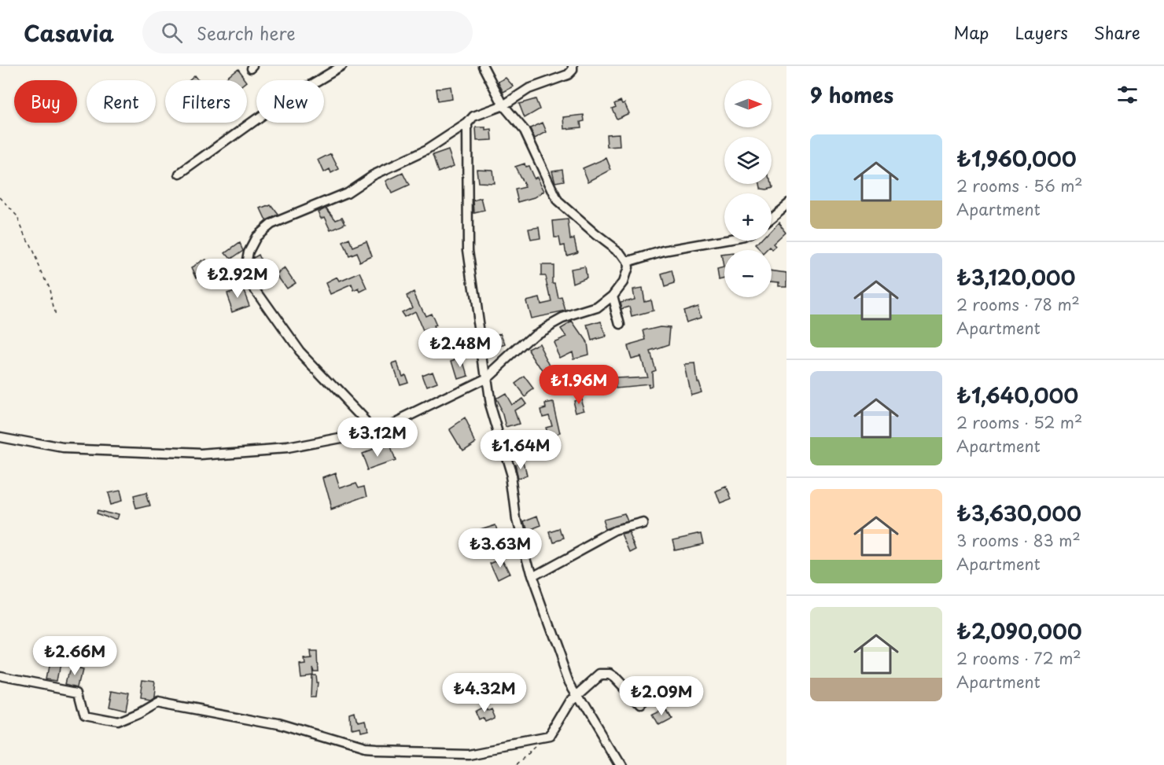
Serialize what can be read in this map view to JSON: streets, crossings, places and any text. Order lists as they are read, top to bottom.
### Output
{
  "north": "right",
  "page": {
    "header": "Casavia",
    "search": "Search here",
    "nav": ["Map", "Layers", "Share"],
    "heading": "9 homes",
    "map_buttons": ["+", "−"],
    "chip": [
      "Buy",
      "Rent",
      "Filters",
      "New"
    ],
    "list": [
      {
        "name": "₺1,960,000",
        "note": "2 rooms · 56 m² · Apartment"
      },
      {
        "name": "₺3,120,000",
        "note": "2 rooms · 78 m² · Apartment"
      },
      {
        "name": "₺1,640,000",
        "note": "2 rooms · 52 m² · Apartment"
      },
      {
        "name": "₺3,630,000",
        "note": "3 rooms · 83 m² · Apartment"
      },
      {
        "name": "₺2,090,000",
        "note": "2 rooms · 72 m² · Apartment"
      }
    ],
    "price": [
      "₺2.92M",
      "₺2.48M",
      "₺1.96M",
      "₺3.12M",
      "₺1.64M",
      "₺3.63M",
      "₺2.66M",
      "₺4.32M",
      "₺2.09M"
    ]
  }
}
